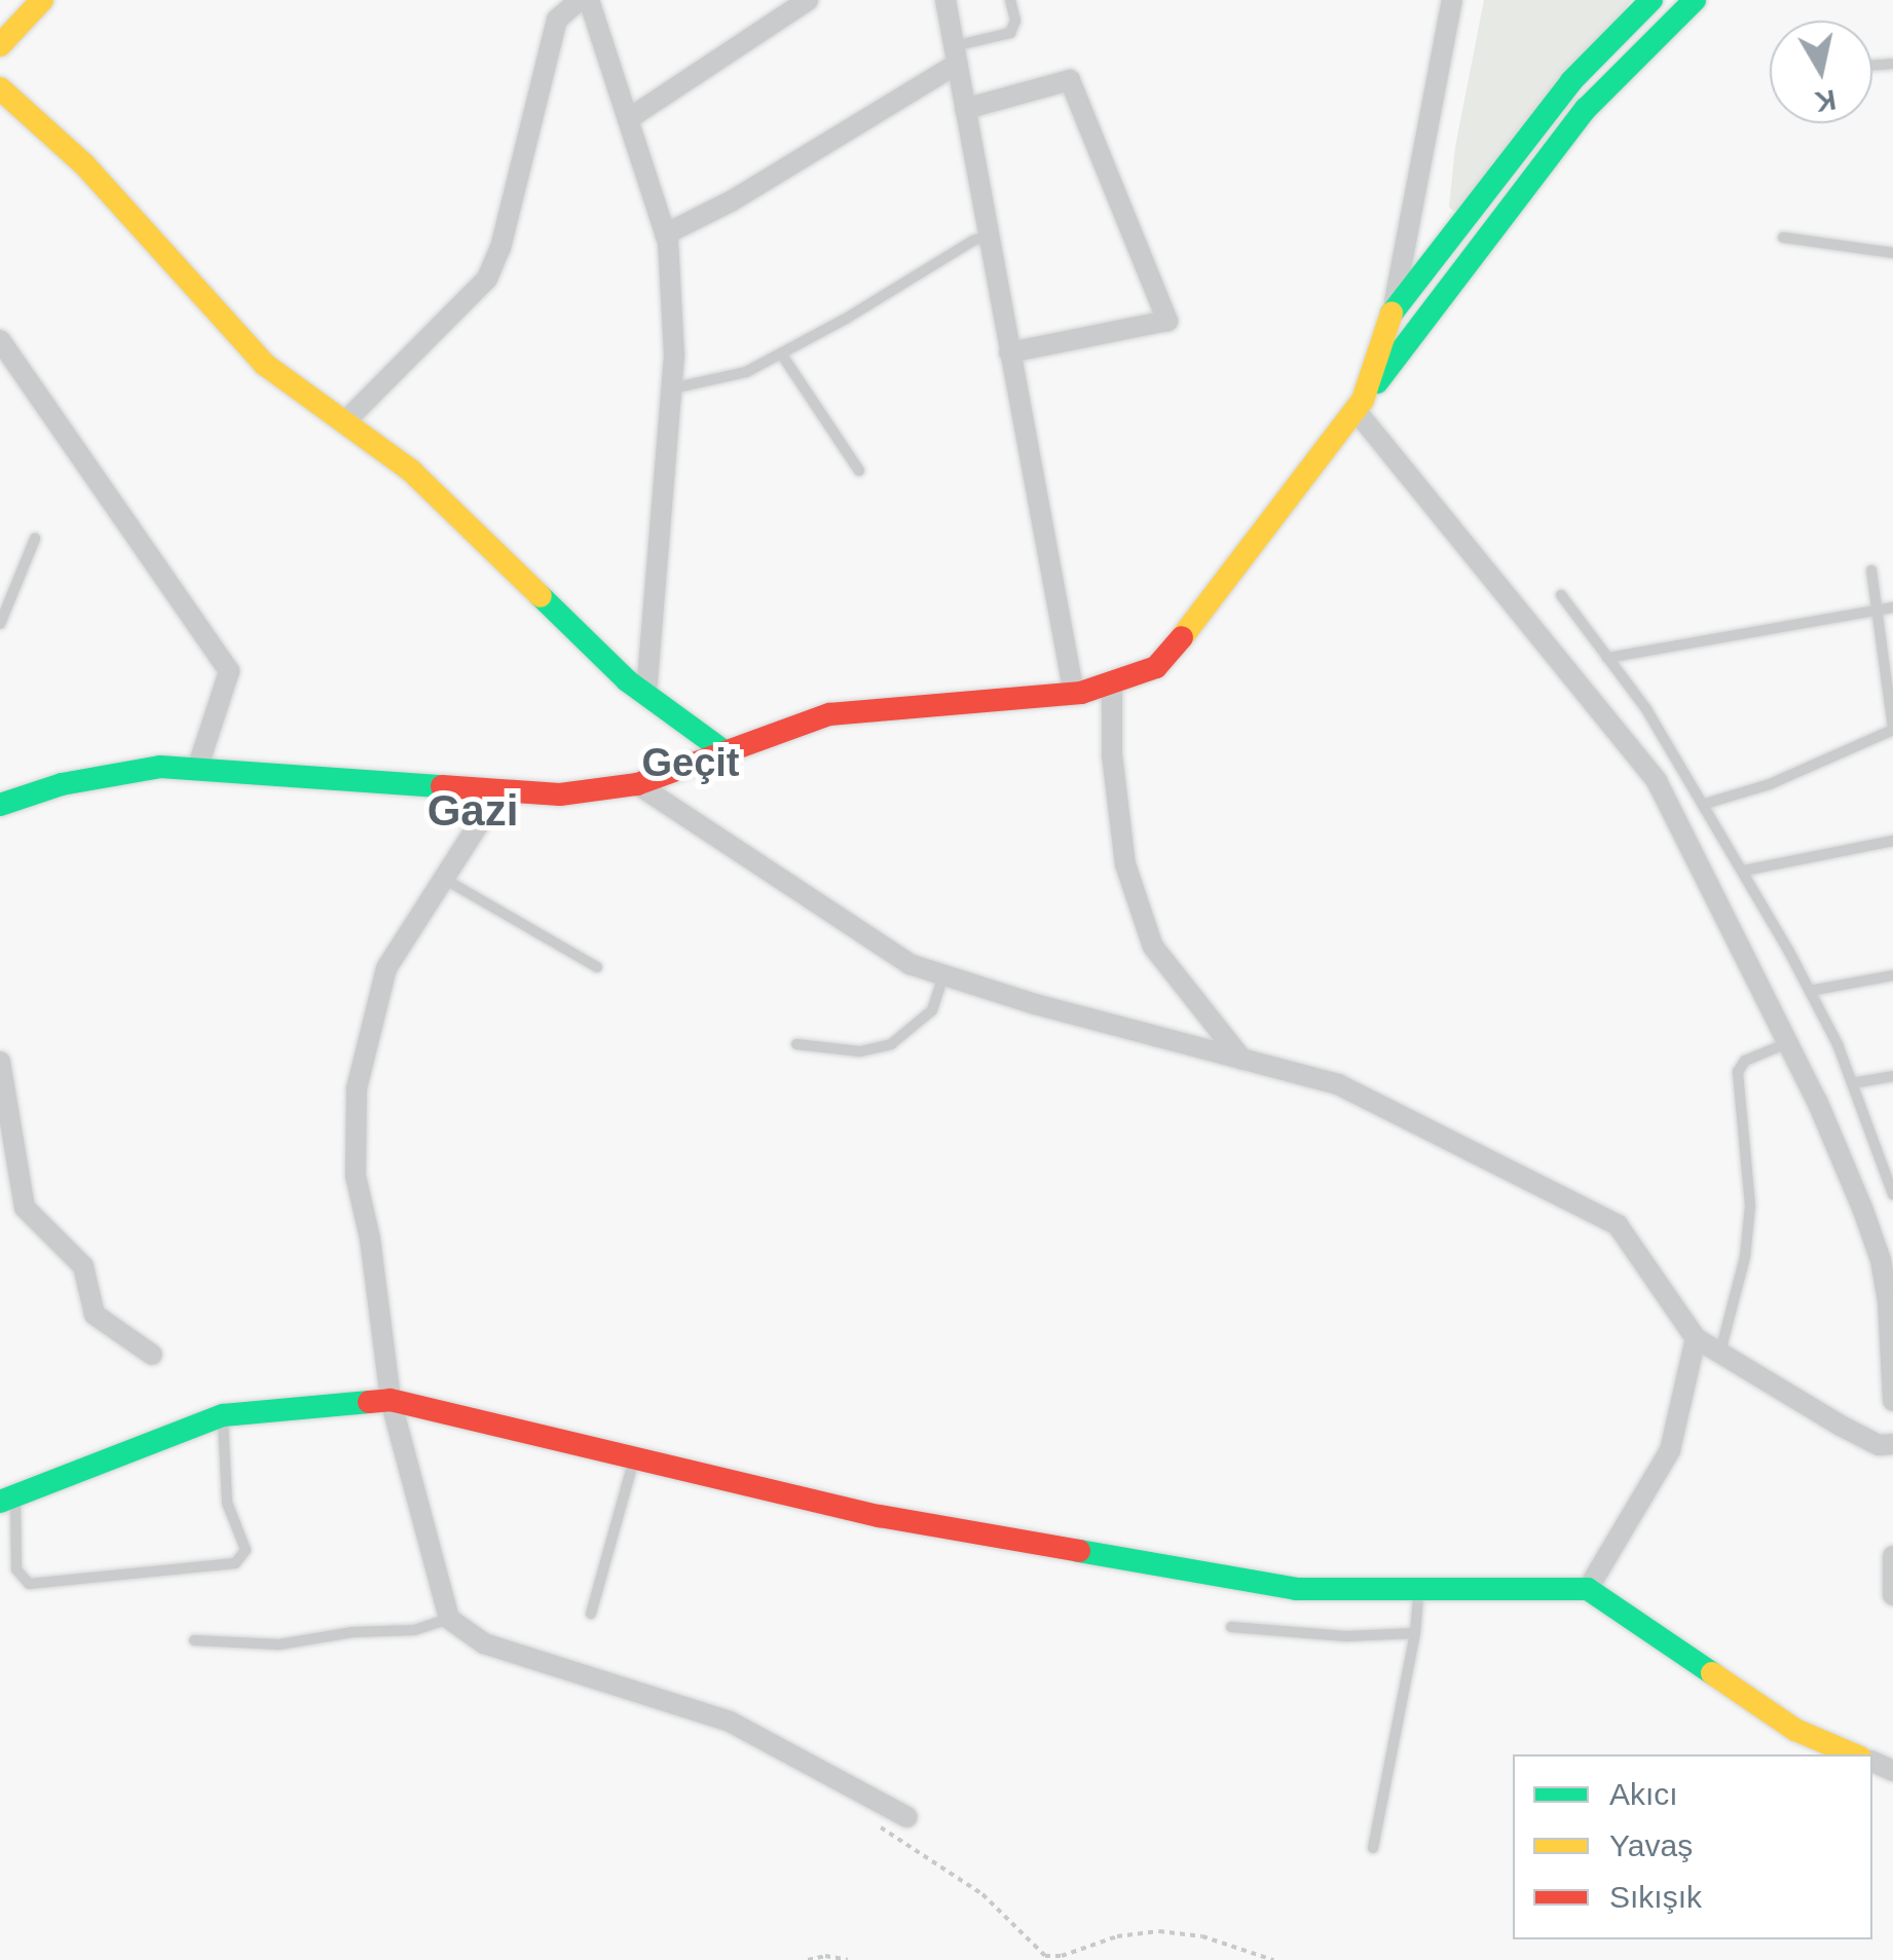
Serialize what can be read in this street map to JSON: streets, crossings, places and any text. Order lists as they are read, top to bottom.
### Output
{
  "districts": ["Geçit", "Gazi"],
  "legend": ["Akıcı", "Yavaş", "Sıkışık"],
  "north": "bottom"
}
